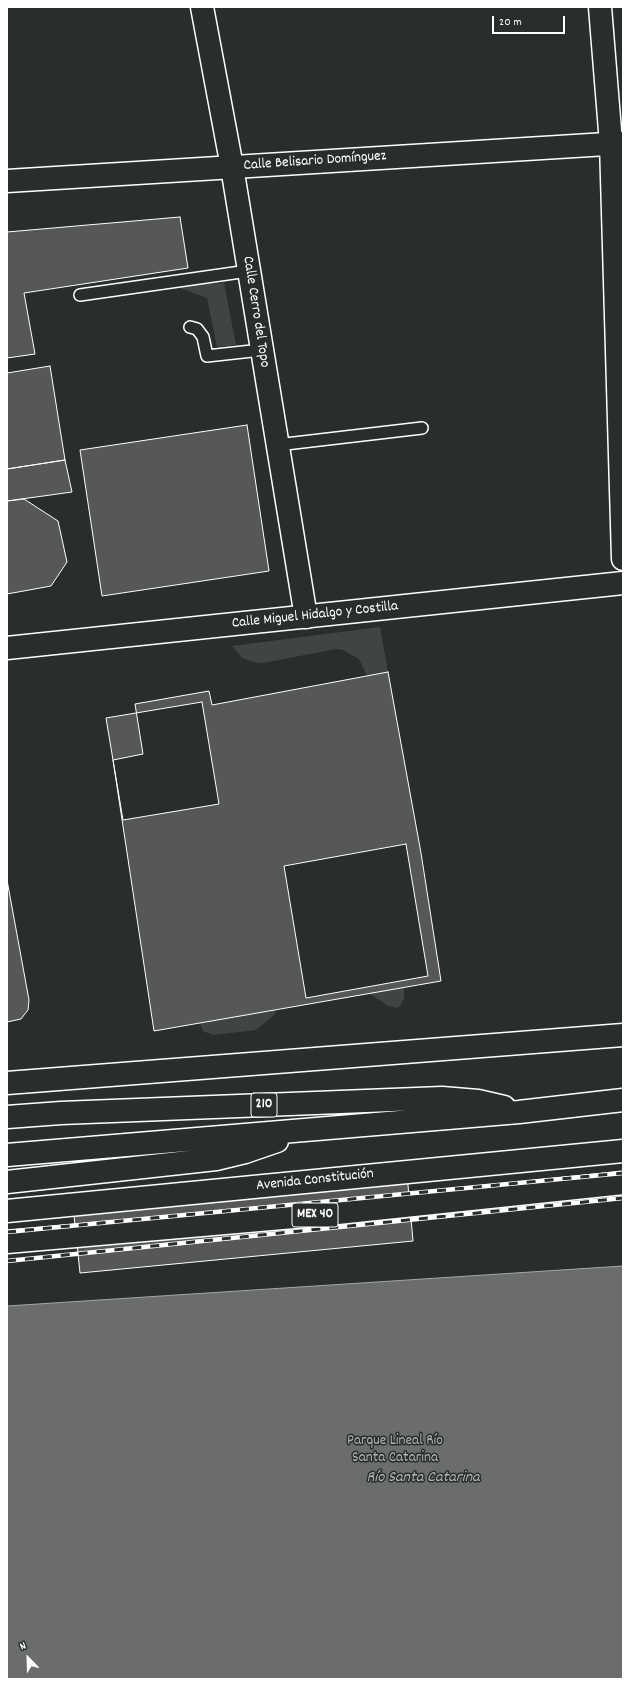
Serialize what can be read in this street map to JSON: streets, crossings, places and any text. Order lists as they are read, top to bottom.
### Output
{
  "streets": {
    "main road": [
      "Calle Belisario Domínguez",
      "Calle Cerro del Topo",
      "Calle Miguel Hidalgo y Costilla",
      "210",
      "Avenida Constitución",
      "MEX 40"
    ]
  },
  "crossings": [
    ["Calle Belisario Domínguez", "Calle Cerro del Topo"],
    ["Calle Cerro del Topo", "Calle Miguel Hidalgo y Costilla"]
  ],
  "water": ["Río Santa Catarina"],
  "parks": ["Parque Lineal Río Santa Catarina"],
  "scale_bar": "20 m",
  "north": "top left"
}
